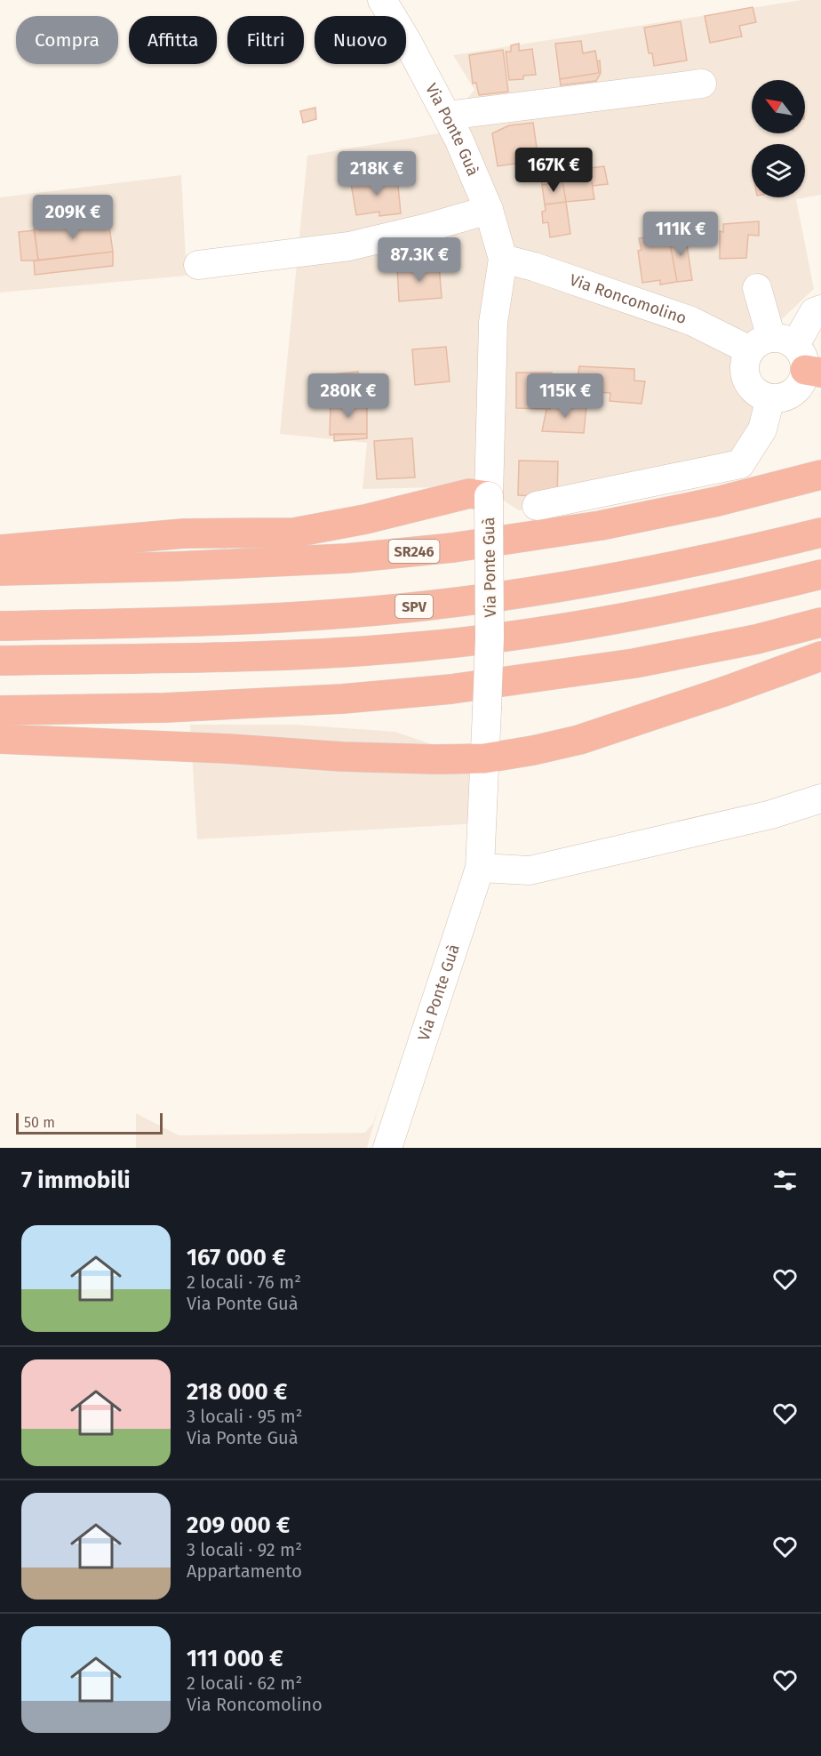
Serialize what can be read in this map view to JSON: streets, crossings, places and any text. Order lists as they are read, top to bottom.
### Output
{
  "streets": {
    "highway": ["SR246", "SPV"],
    "street": ["Via Ponte Guà", "Via Roncomolino"]
  },
  "crossings": [
    ["Via Ponte Guà", "Via Roncomolino"]
  ],
  "scale_bar": "50 m",
  "north": "top left",
  "page": {
    "chip": [
      "Compra",
      "Affitta",
      "Filtri",
      "Nuovo"
    ],
    "price": [
      "167K €",
      "218K €",
      "209K €",
      "111K €",
      "87.3K €",
      "280K €",
      "115K €"
    ],
    "scale": "50 m",
    "heading": "7 immobili",
    "list": [
      {
        "name": "167 000 €",
        "note": "2 locali · 76 m² · Via Ponte Guà"
      },
      {
        "name": "218 000 €",
        "note": "3 locali · 95 m² · Via Ponte Guà"
      },
      {
        "name": "209 000 €",
        "note": "3 locali · 92 m² · Appartamento"
      },
      {
        "name": "111 000 €",
        "note": "2 locali · 62 m² · Via Roncomolino"
      }
    ]
  }
}
